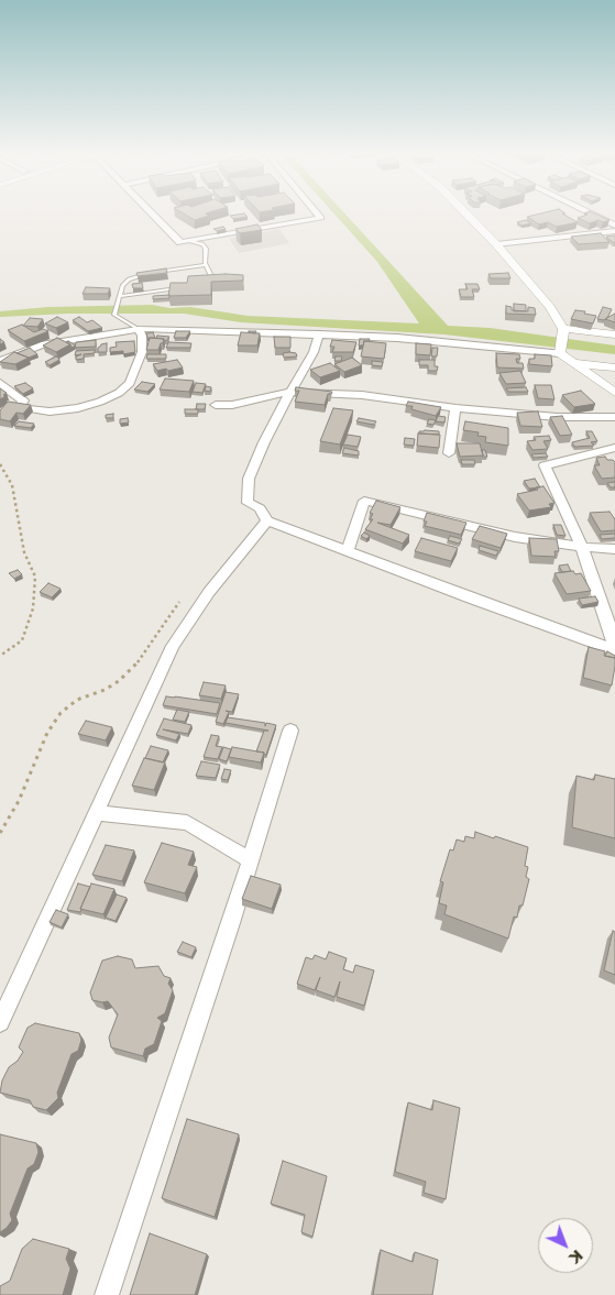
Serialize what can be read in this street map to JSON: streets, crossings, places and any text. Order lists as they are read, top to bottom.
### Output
{
  "north": "bottom right"
}
